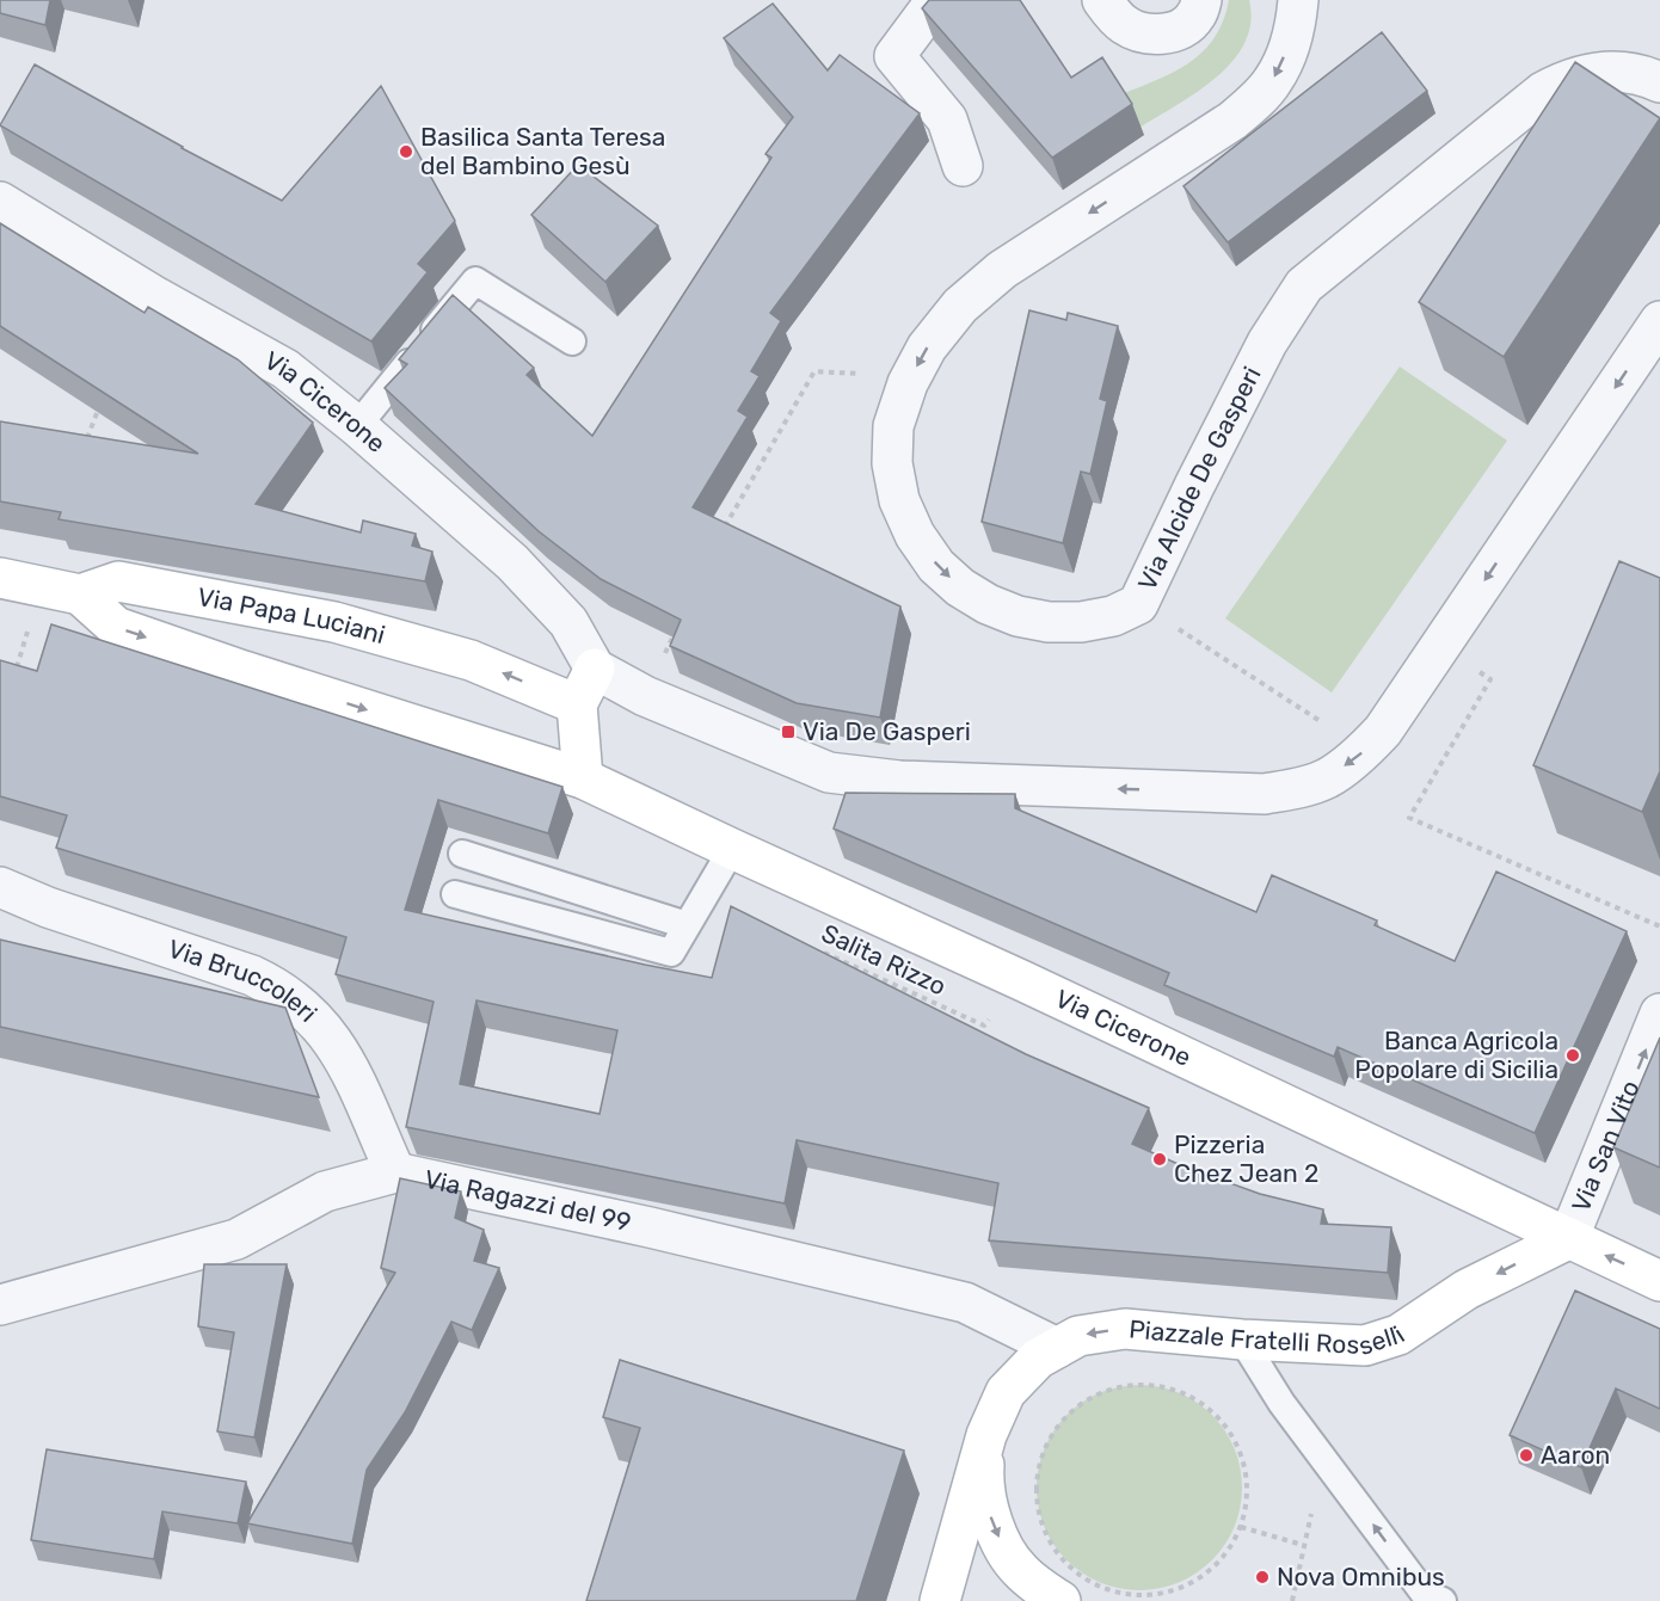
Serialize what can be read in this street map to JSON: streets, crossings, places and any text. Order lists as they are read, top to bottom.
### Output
{
  "streets": {
    "street": [
      "Via Cicerone",
      "Via Alcide De Gasperi",
      "Via Papa Luciani",
      "Via Bruccoleri",
      "Via San Vito",
      "Via Ragazzi del 99",
      "Piazzale Fratelli Rosselli"
    ],
    "path": ["Salita Rizzo"]
  },
  "crossings": [
    ["Via Cicerone", "Via Papa Luciani"],
    ["Via Cicerone", "Salita Rizzo"],
    ["Via Cicerone", "Via San Vito"],
    ["Via Cicerone", "Piazzale Fratelli Rosselli"],
    ["Via Bruccoleri", "Via Ragazzi del 99"],
    ["Via San Vito", "Piazzale Fratelli Rosselli"],
    ["Via Ragazzi del 99", "Piazzale Fratelli Rosselli"]
  ],
  "one_way": ["Via Papa Luciani", "Via San Vito", "Piazzale Fratelli Rosselli"],
  "places": {
    "other": [
      "Basilica Santa Teresa del Bambino Gesù",
      "Banca Agricola Popolare di Sicilia",
      "Pizzeria Chez Jean 2",
      "Aaron",
      "Nova Omnibus"
    ],
    "transit": ["Via De Gasperi"]
  }
}
